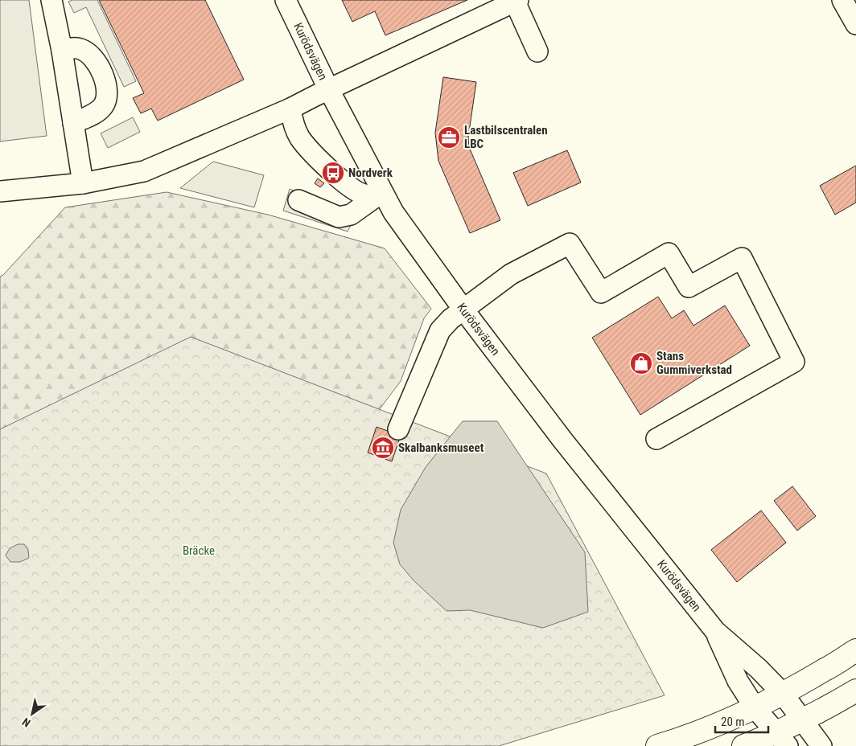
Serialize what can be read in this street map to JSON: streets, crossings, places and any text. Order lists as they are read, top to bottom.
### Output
{
  "streets": {
    "street": ["Kurödsvägen"]
  },
  "parks": ["Bräcke"],
  "places": {
    "office": ["Lastbilscentralen LBC"],
    "bus stop": ["Nordverk"],
    "shop": ["Stans Gummiverkstad"],
    "museum": ["Skalbanksmuseet"]
  },
  "scale_bar": "20 m",
  "north": "bottom left"
}
